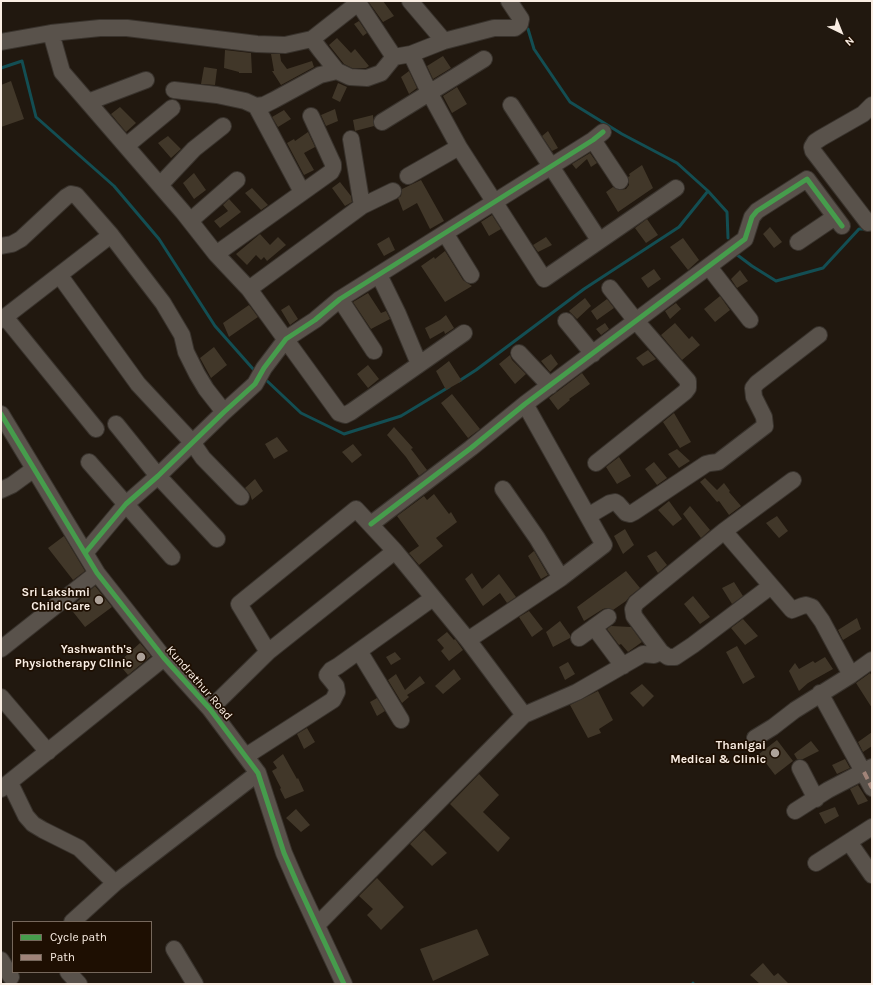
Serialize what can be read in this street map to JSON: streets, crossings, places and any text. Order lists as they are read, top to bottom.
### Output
{
  "streets": {
    "street": ["Kundrathur Road"]
  },
  "places": ["Sri Lakshmi Child Care", "Yashwanth's Physiotherapy Clinic", "Thanigai Medical & Clinic"],
  "legend": ["Cycle path", "Path"],
  "north": "bottom right"
}
